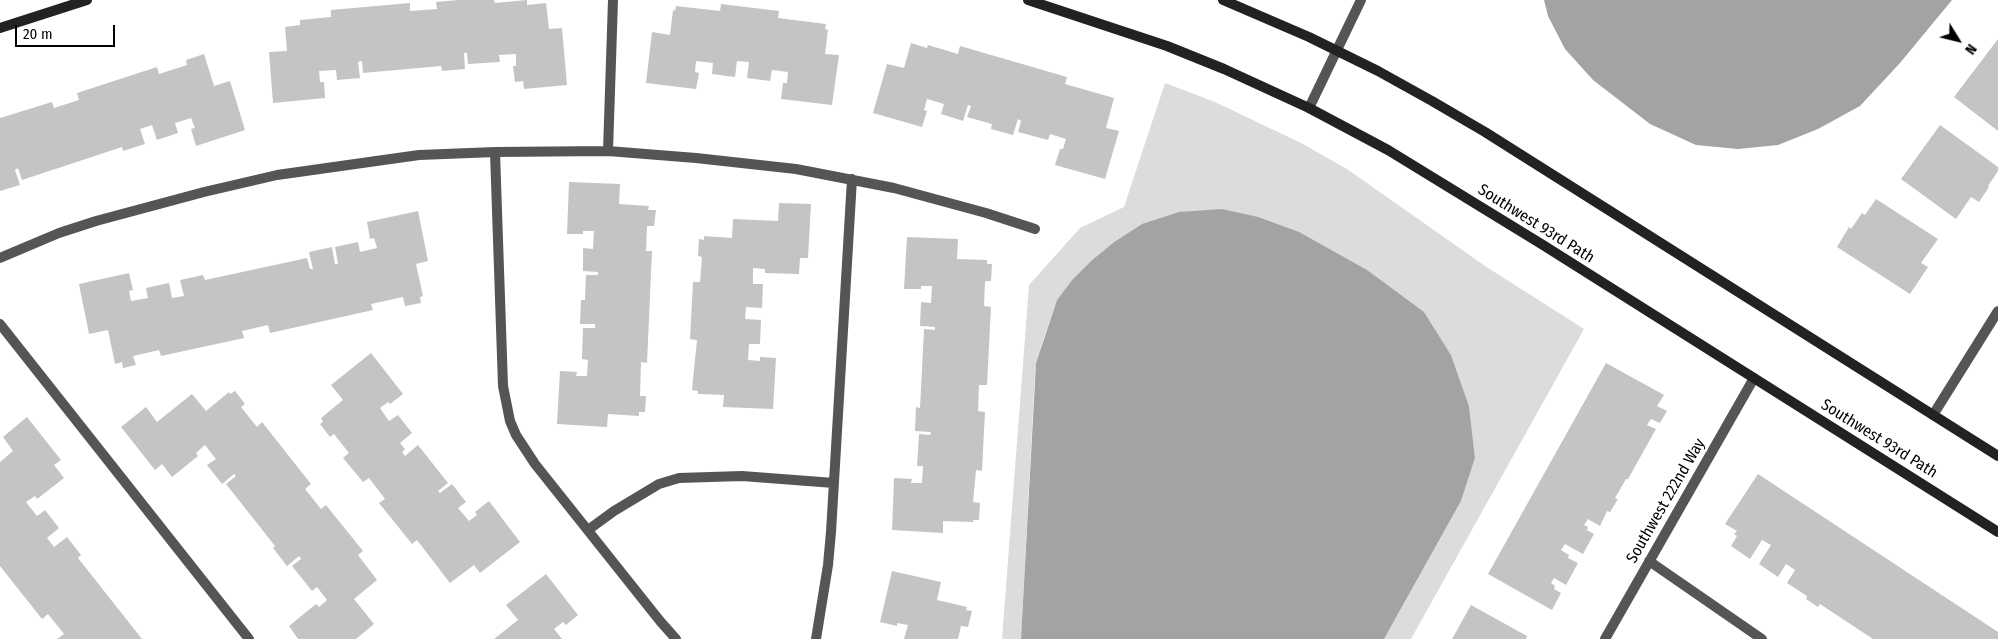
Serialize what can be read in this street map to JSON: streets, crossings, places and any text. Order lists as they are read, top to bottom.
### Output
{
  "streets": {
    "street": ["Southwest 93rd Path", "Southwest 222nd Way"]
  },
  "crossings": [
    ["Southwest 93rd Path", "Southwest 222nd Way"]
  ],
  "scale_bar": "20 m",
  "north": "bottom right"
}
